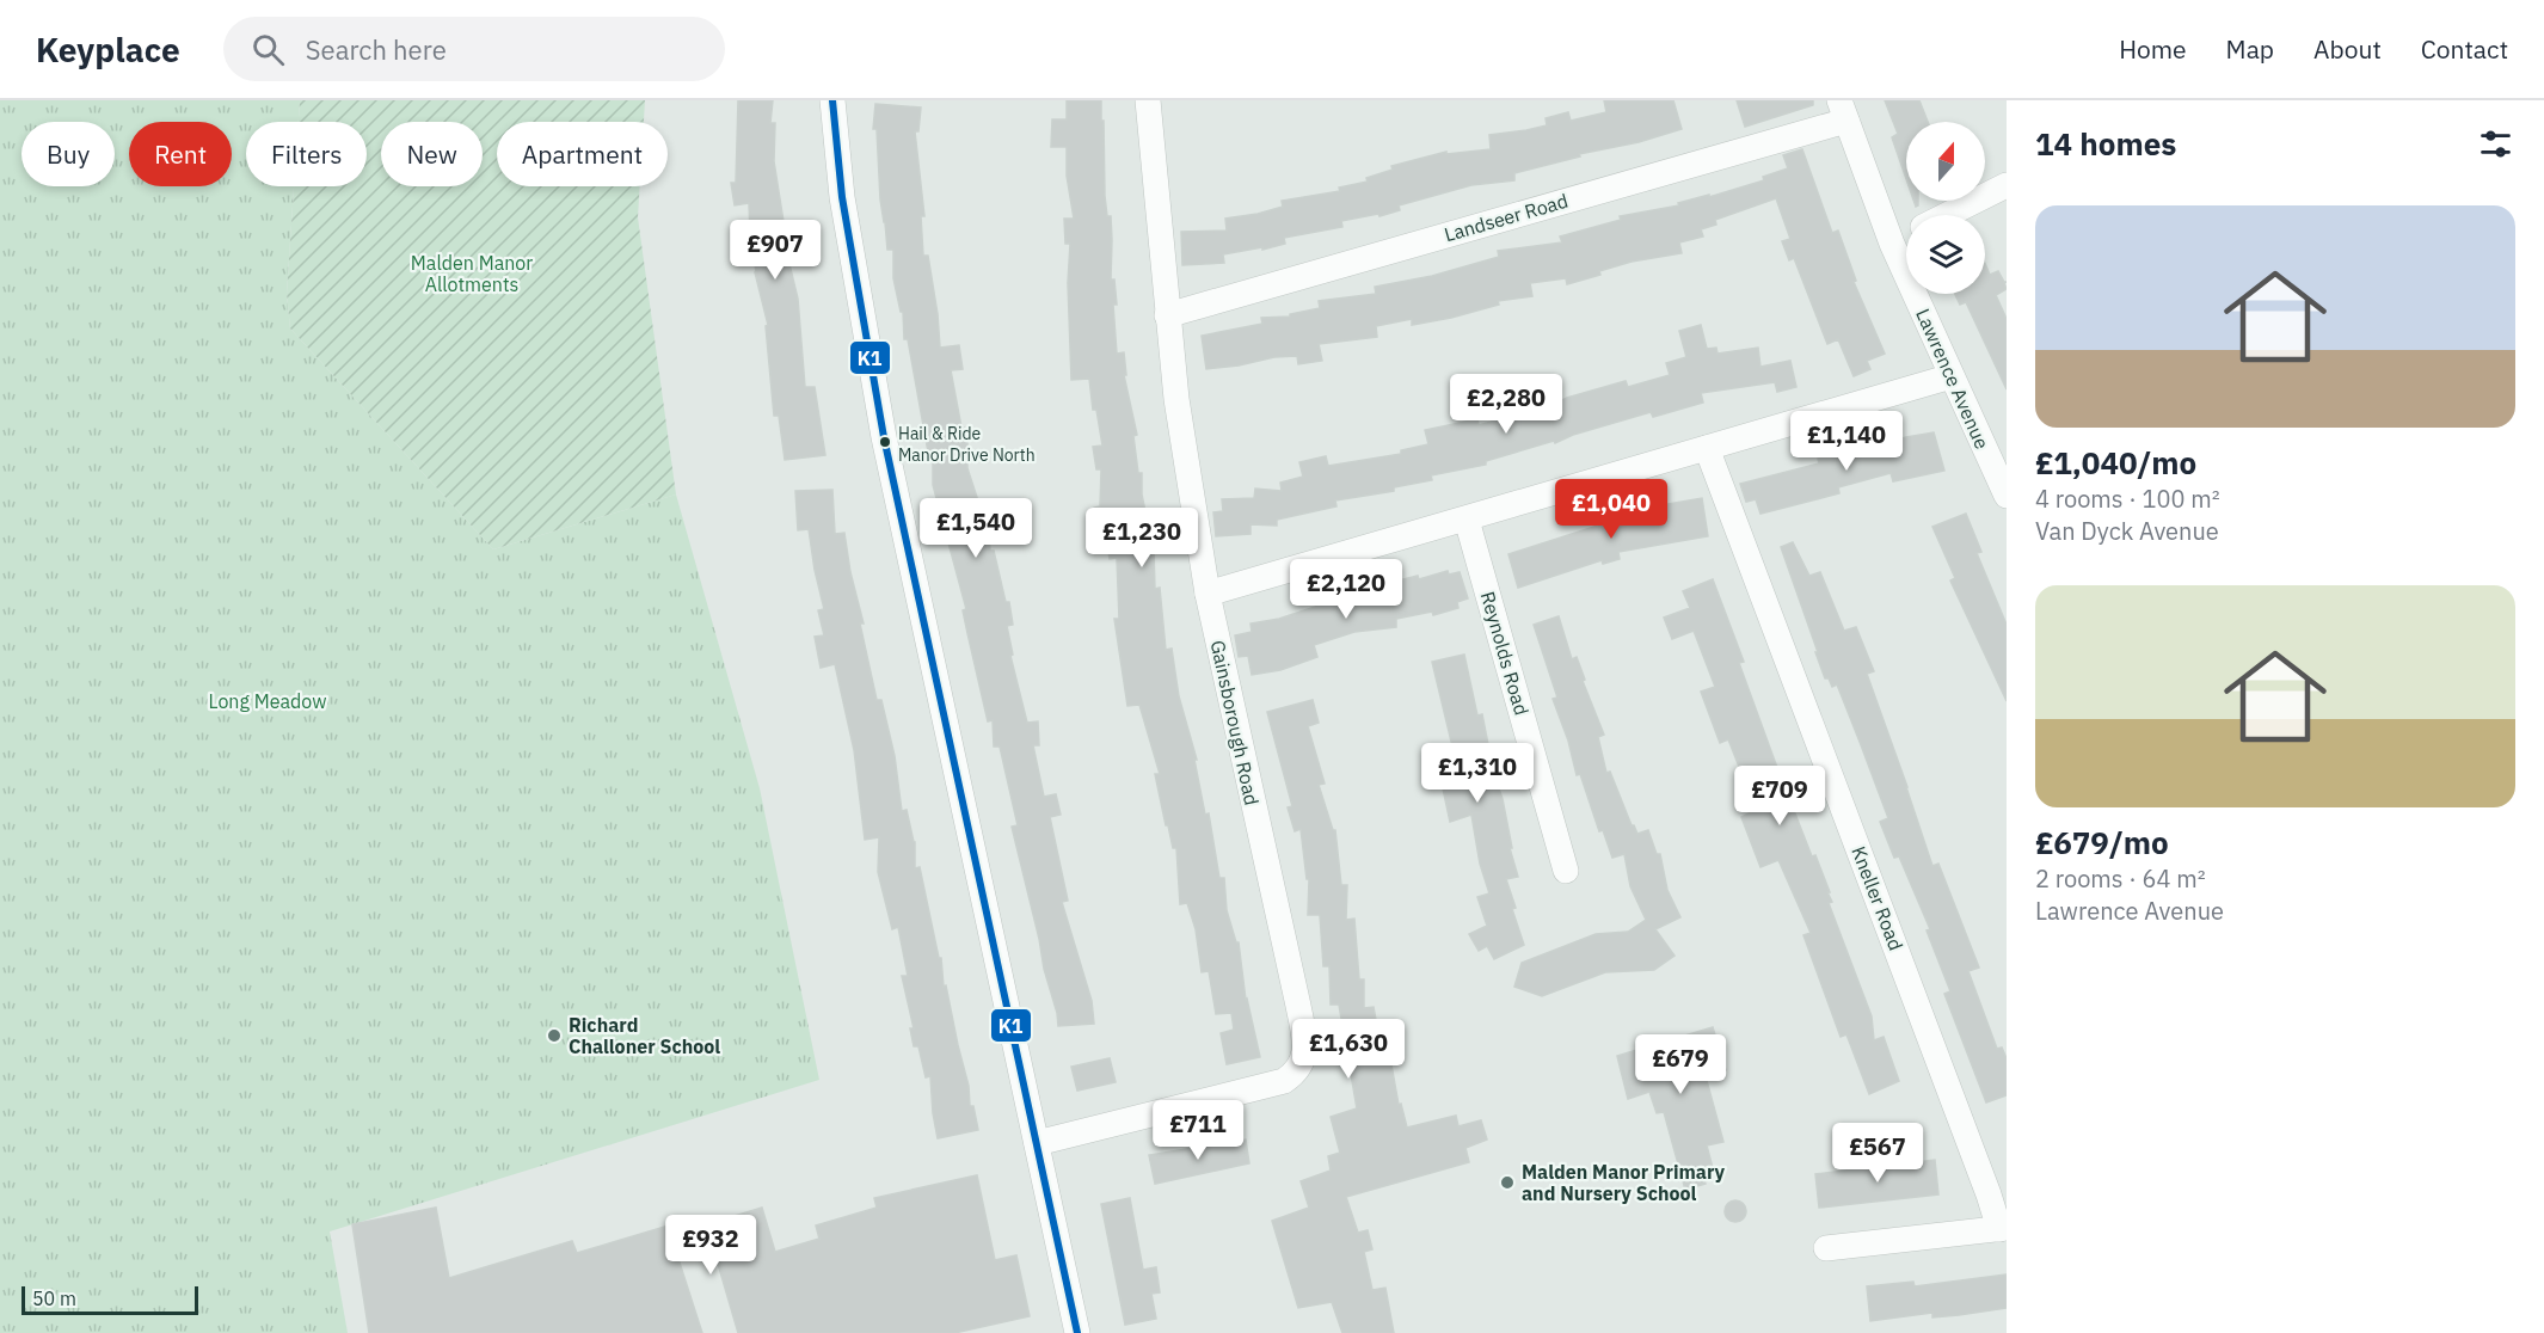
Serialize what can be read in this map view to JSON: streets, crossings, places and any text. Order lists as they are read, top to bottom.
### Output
{
  "streets": {
    "street": [
      "Landseer Road",
      "Lawrence Avenue",
      "Reynolds Road",
      "Gainsborough Road",
      "Kneller Road"
    ]
  },
  "crossings": [
    ["Landseer Road", "Lawrence Avenue"],
    ["Landseer Road", "Gainsborough Road"]
  ],
  "parks": ["Malden Manor Allotments", "Long Meadow"],
  "places": ["Hail & Ride Manor Drive North", "Richard Challoner School", "Malden Manor Primary and Nursery School"],
  "lines": ["transit line K1"],
  "scale_bar": "50 m",
  "north": "top",
  "page": {
    "header": "Keyplace",
    "search": "Search here",
    "nav": [
      "Home",
      "Map",
      "About",
      "Contact"
    ],
    "heading": "14 homes",
    "chip": [
      "Buy",
      "Rent",
      "Filters",
      "New",
      "Apartment"
    ],
    "list": [
      {
        "name": "£1,040/mo",
        "note": "4 rooms · 100 m² · Van Dyck Avenue"
      },
      {
        "name": "£679/mo",
        "note": "2 rooms · 64 m² · Lawrence Avenue"
      }
    ],
    "price": [
      "£907",
      "£2,280",
      "£1,140",
      "£1,040",
      "£1,540",
      "£1,230",
      "£2,120",
      "£1,310",
      "£709",
      "£1,630",
      "£679",
      "£711",
      "£567",
      "£932"
    ],
    "scale": "50 m"
  }
}
